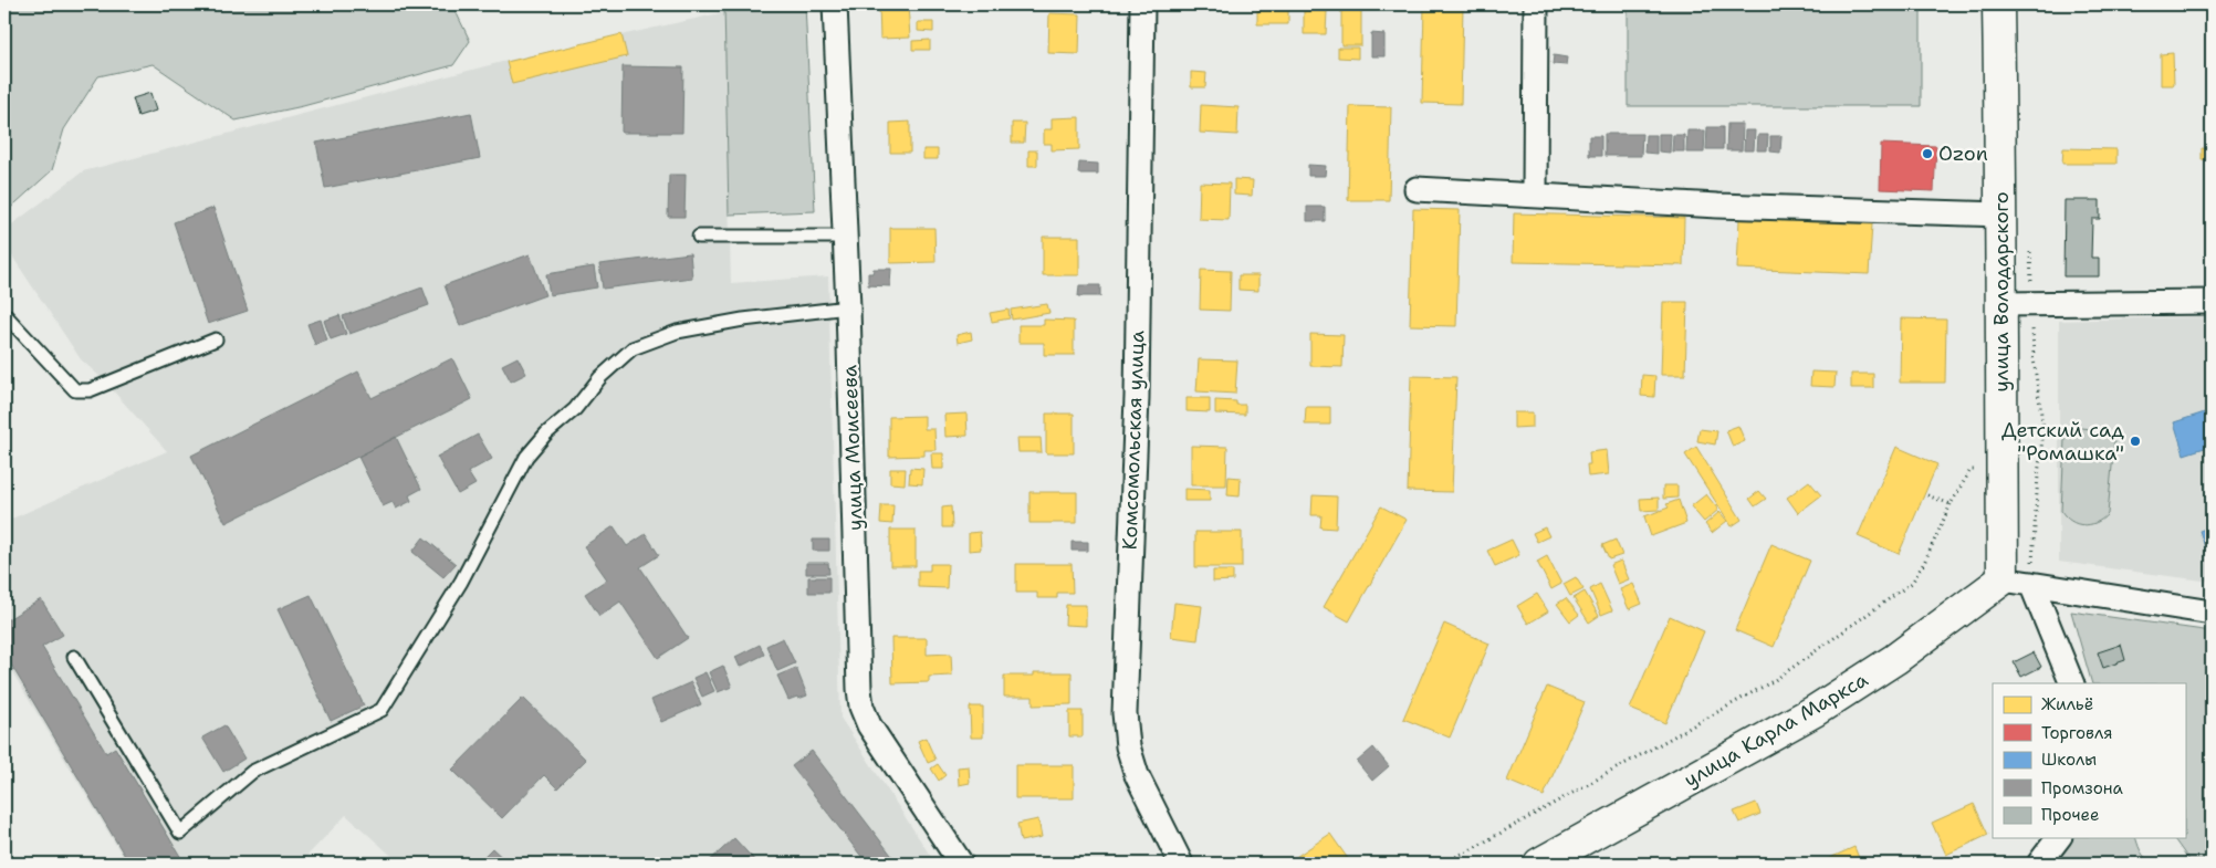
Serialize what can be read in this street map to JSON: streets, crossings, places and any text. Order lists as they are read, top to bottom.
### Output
{
  "streets": {
    "street": [
      "улица Володарского",
      "Комсомольская улица",
      "улица Моисеева",
      "улица Карла Маркса"
    ]
  },
  "crossings": [
    ["улица Володарского", "улица Карла Маркса"]
  ],
  "places": ["Ozon", "Детский сад \"Ромашка\""],
  "legend": [
    "Жильё",
    "Торговля",
    "Школы",
    "Промзона",
    "Прочее"
  ]
}
